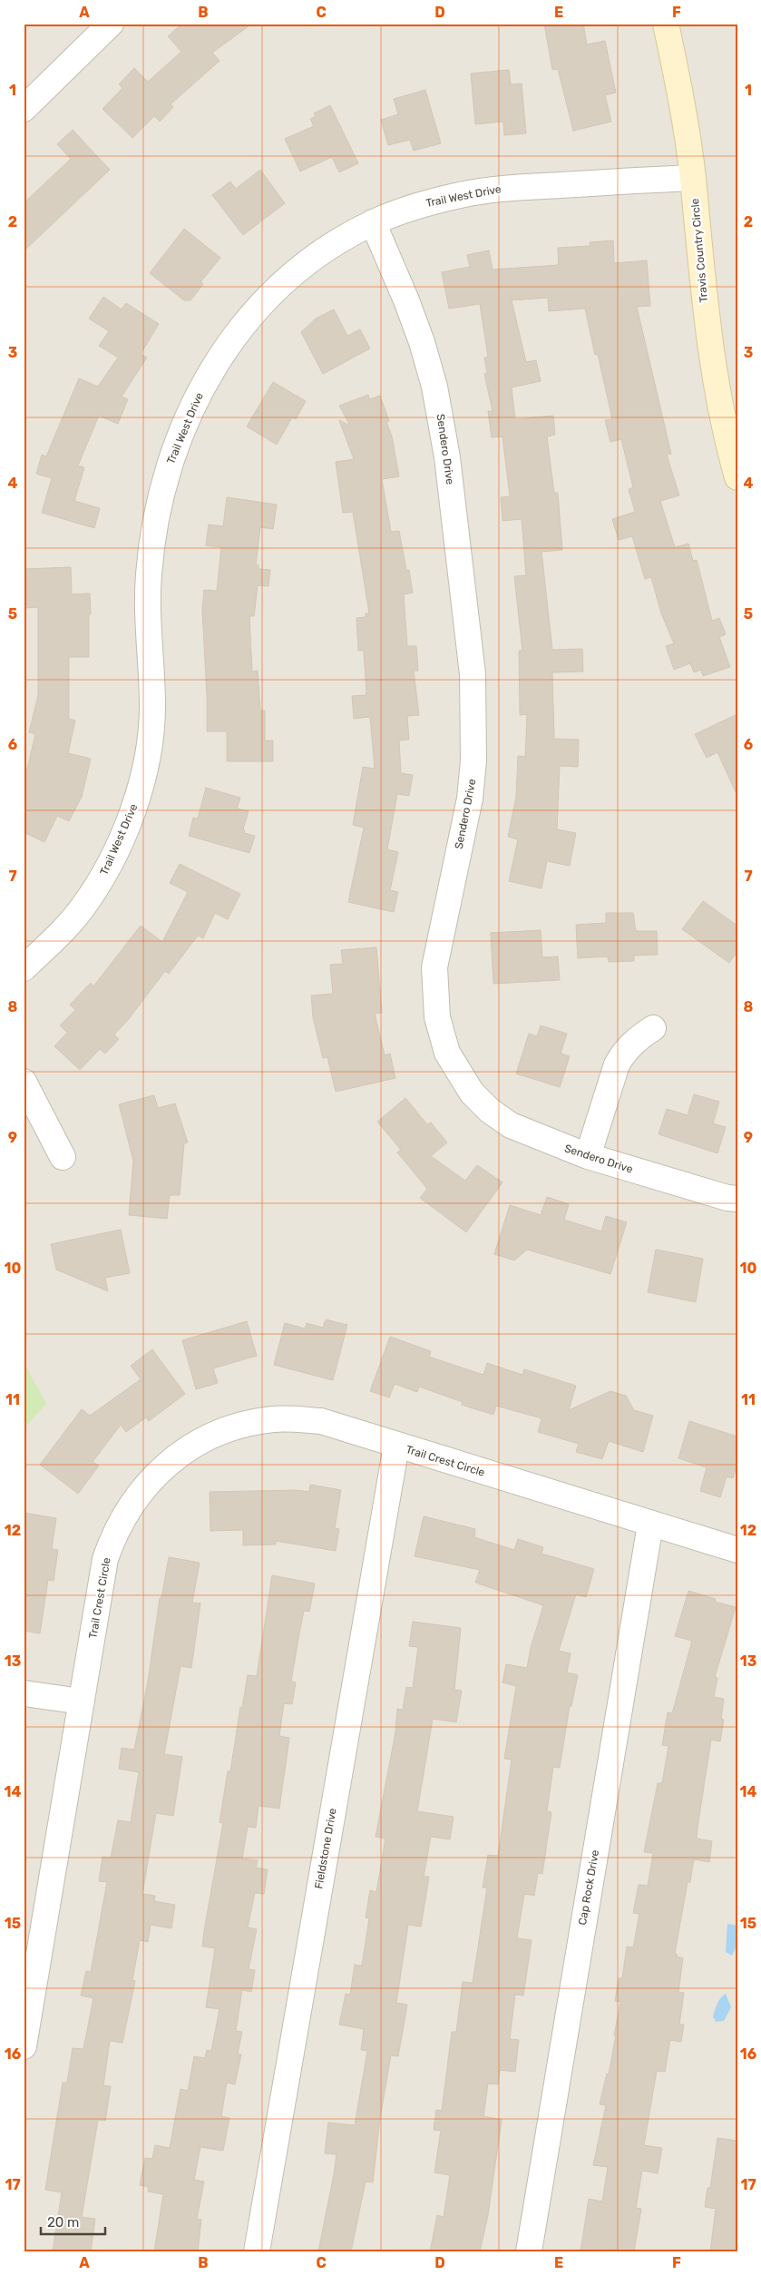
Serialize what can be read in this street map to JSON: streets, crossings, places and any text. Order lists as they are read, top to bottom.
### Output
{
  "streets": {
    "street": [
      "Trail West Drive",
      "Travis Country Circle",
      "Sendero Drive",
      "Trail Crest Circle",
      "Fieldstone Drive",
      "Cap Rock Drive"
    ]
  },
  "crossings": [
    ["Trail West Drive", "Travis Country Circle"],
    ["Trail West Drive", "Sendero Drive"],
    ["Trail Crest Circle", "Fieldstone Drive"],
    ["Trail Crest Circle", "Cap Rock Drive"]
  ],
  "scale_bar": "20 m",
  "grid": {
    "columns": [
      "A",
      "B",
      "C",
      "D",
      "E",
      "F"
    ],
    "rows": [
      "1",
      "2",
      "3",
      "4",
      "5",
      "6",
      "7",
      "8",
      "9",
      "10",
      "11",
      "12",
      "13",
      "14",
      "15",
      "16",
      "17"
    ]
  }
}
